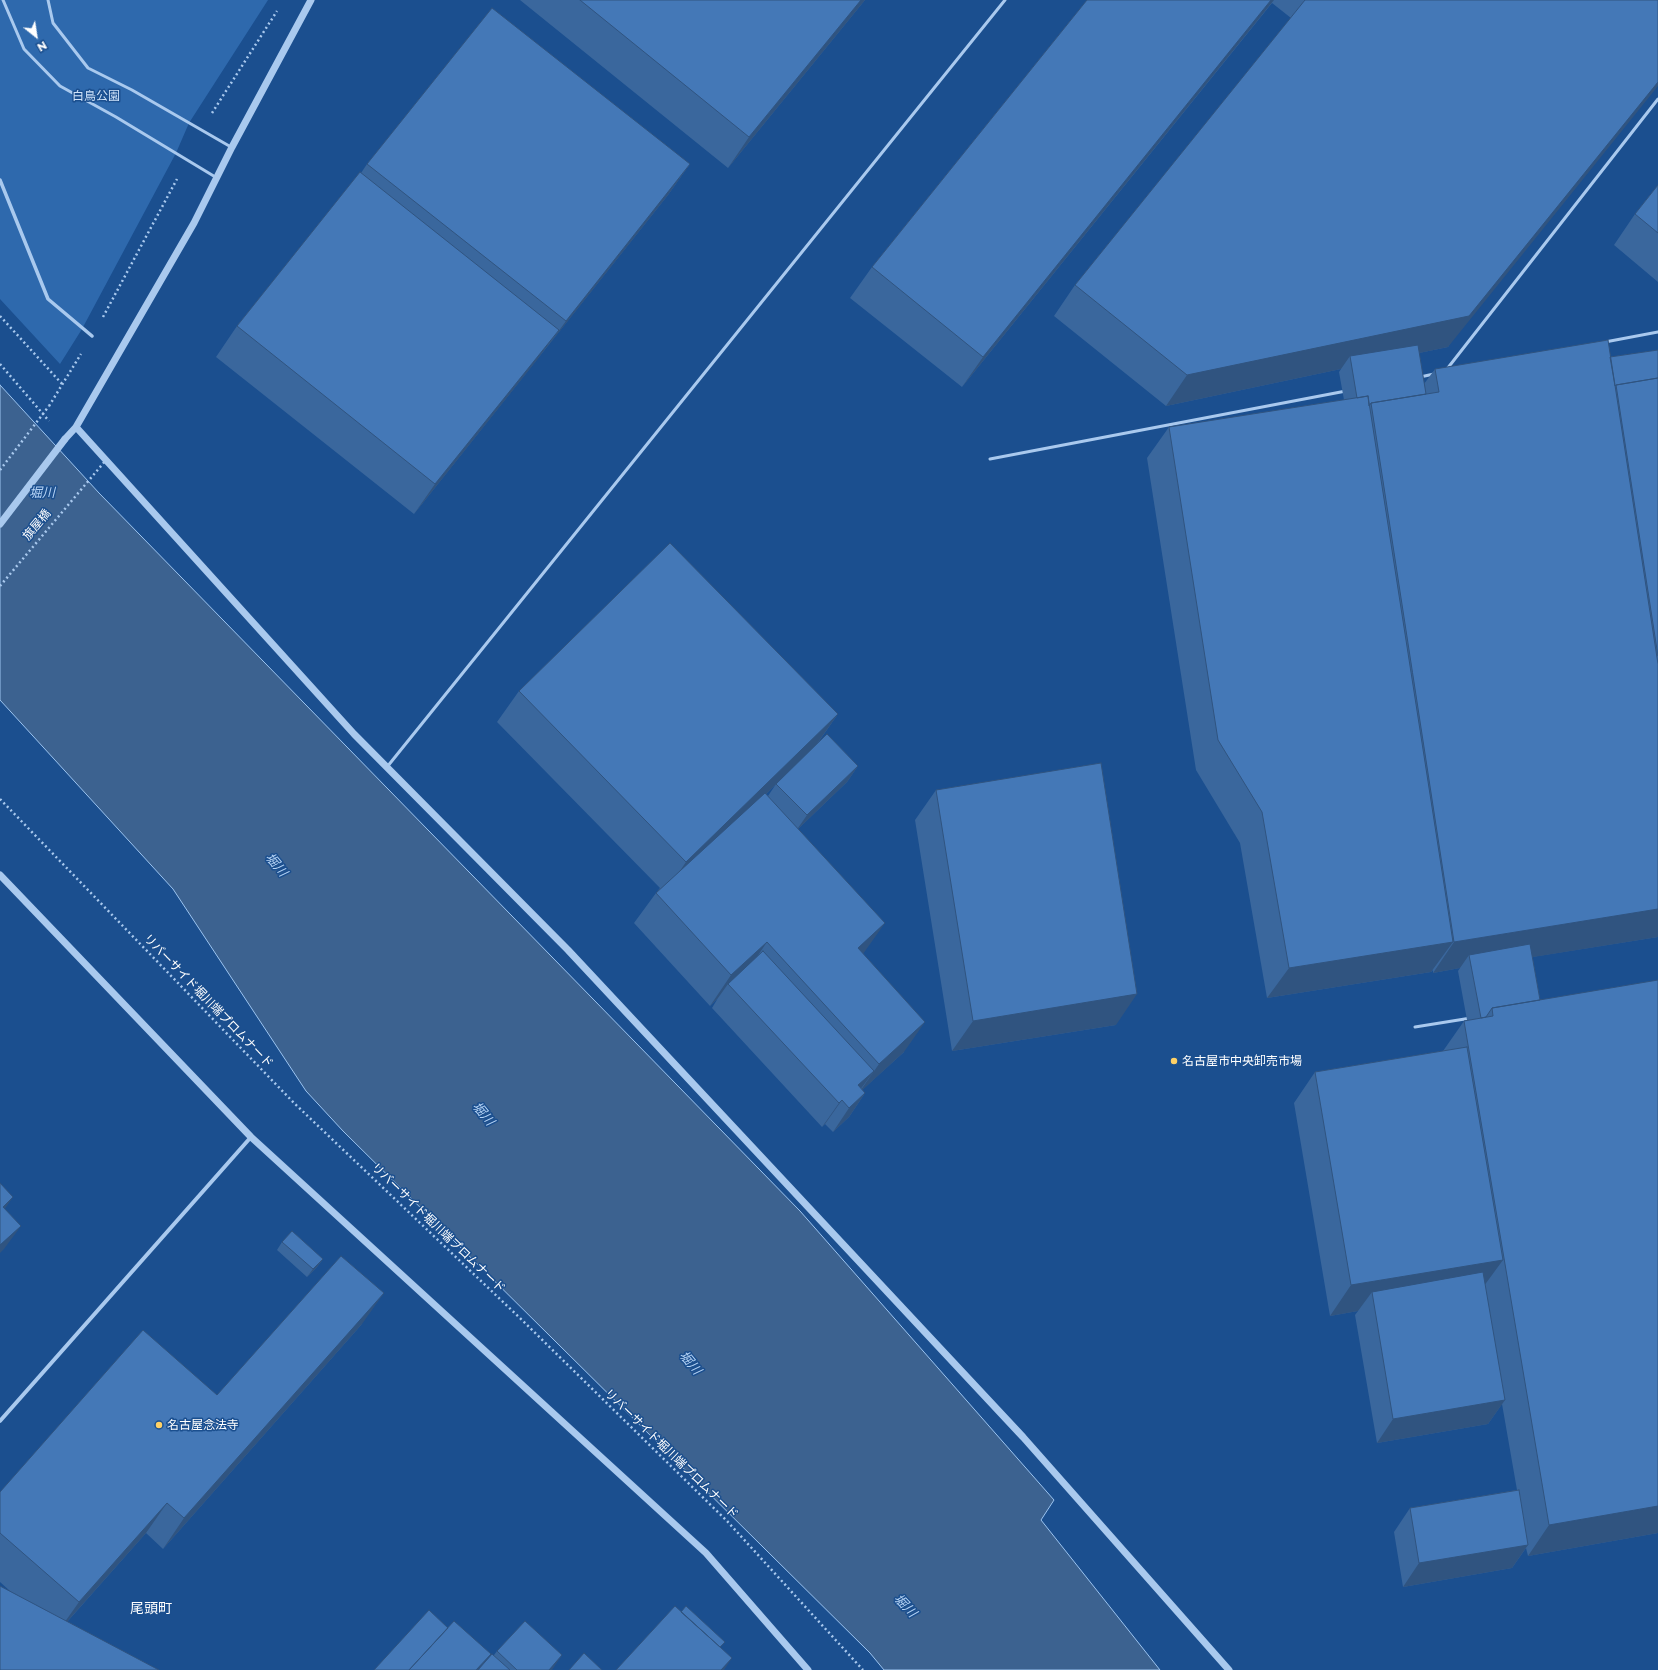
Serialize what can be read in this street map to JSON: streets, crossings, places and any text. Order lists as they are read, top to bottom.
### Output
{
  "streets": {
    "path": ["旗屋橋", "リバーサイド堀川端プロムナード"]
  },
  "districts": ["尾頭町"],
  "water": ["堀川"],
  "parks": ["白鳥公園"],
  "places": ["名古屋市中央卸売市場", "名古屋念法寺"],
  "north": "bottom right"
}
